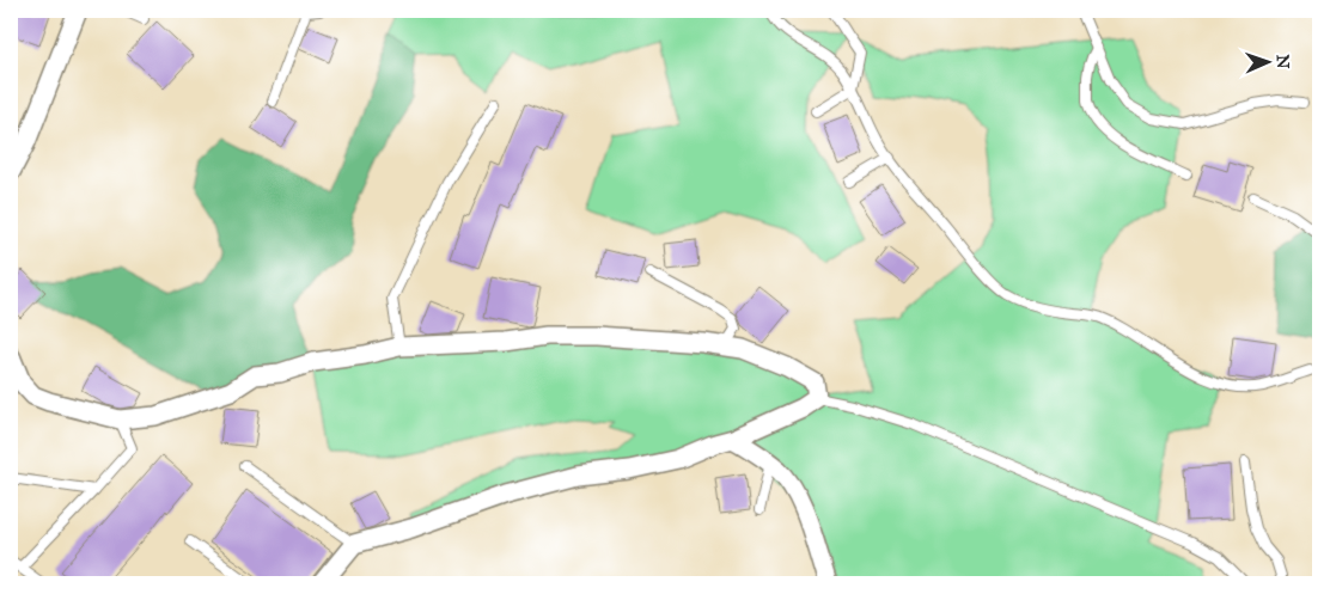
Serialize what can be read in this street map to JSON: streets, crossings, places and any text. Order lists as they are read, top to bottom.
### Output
{
  "north": "right"
}
